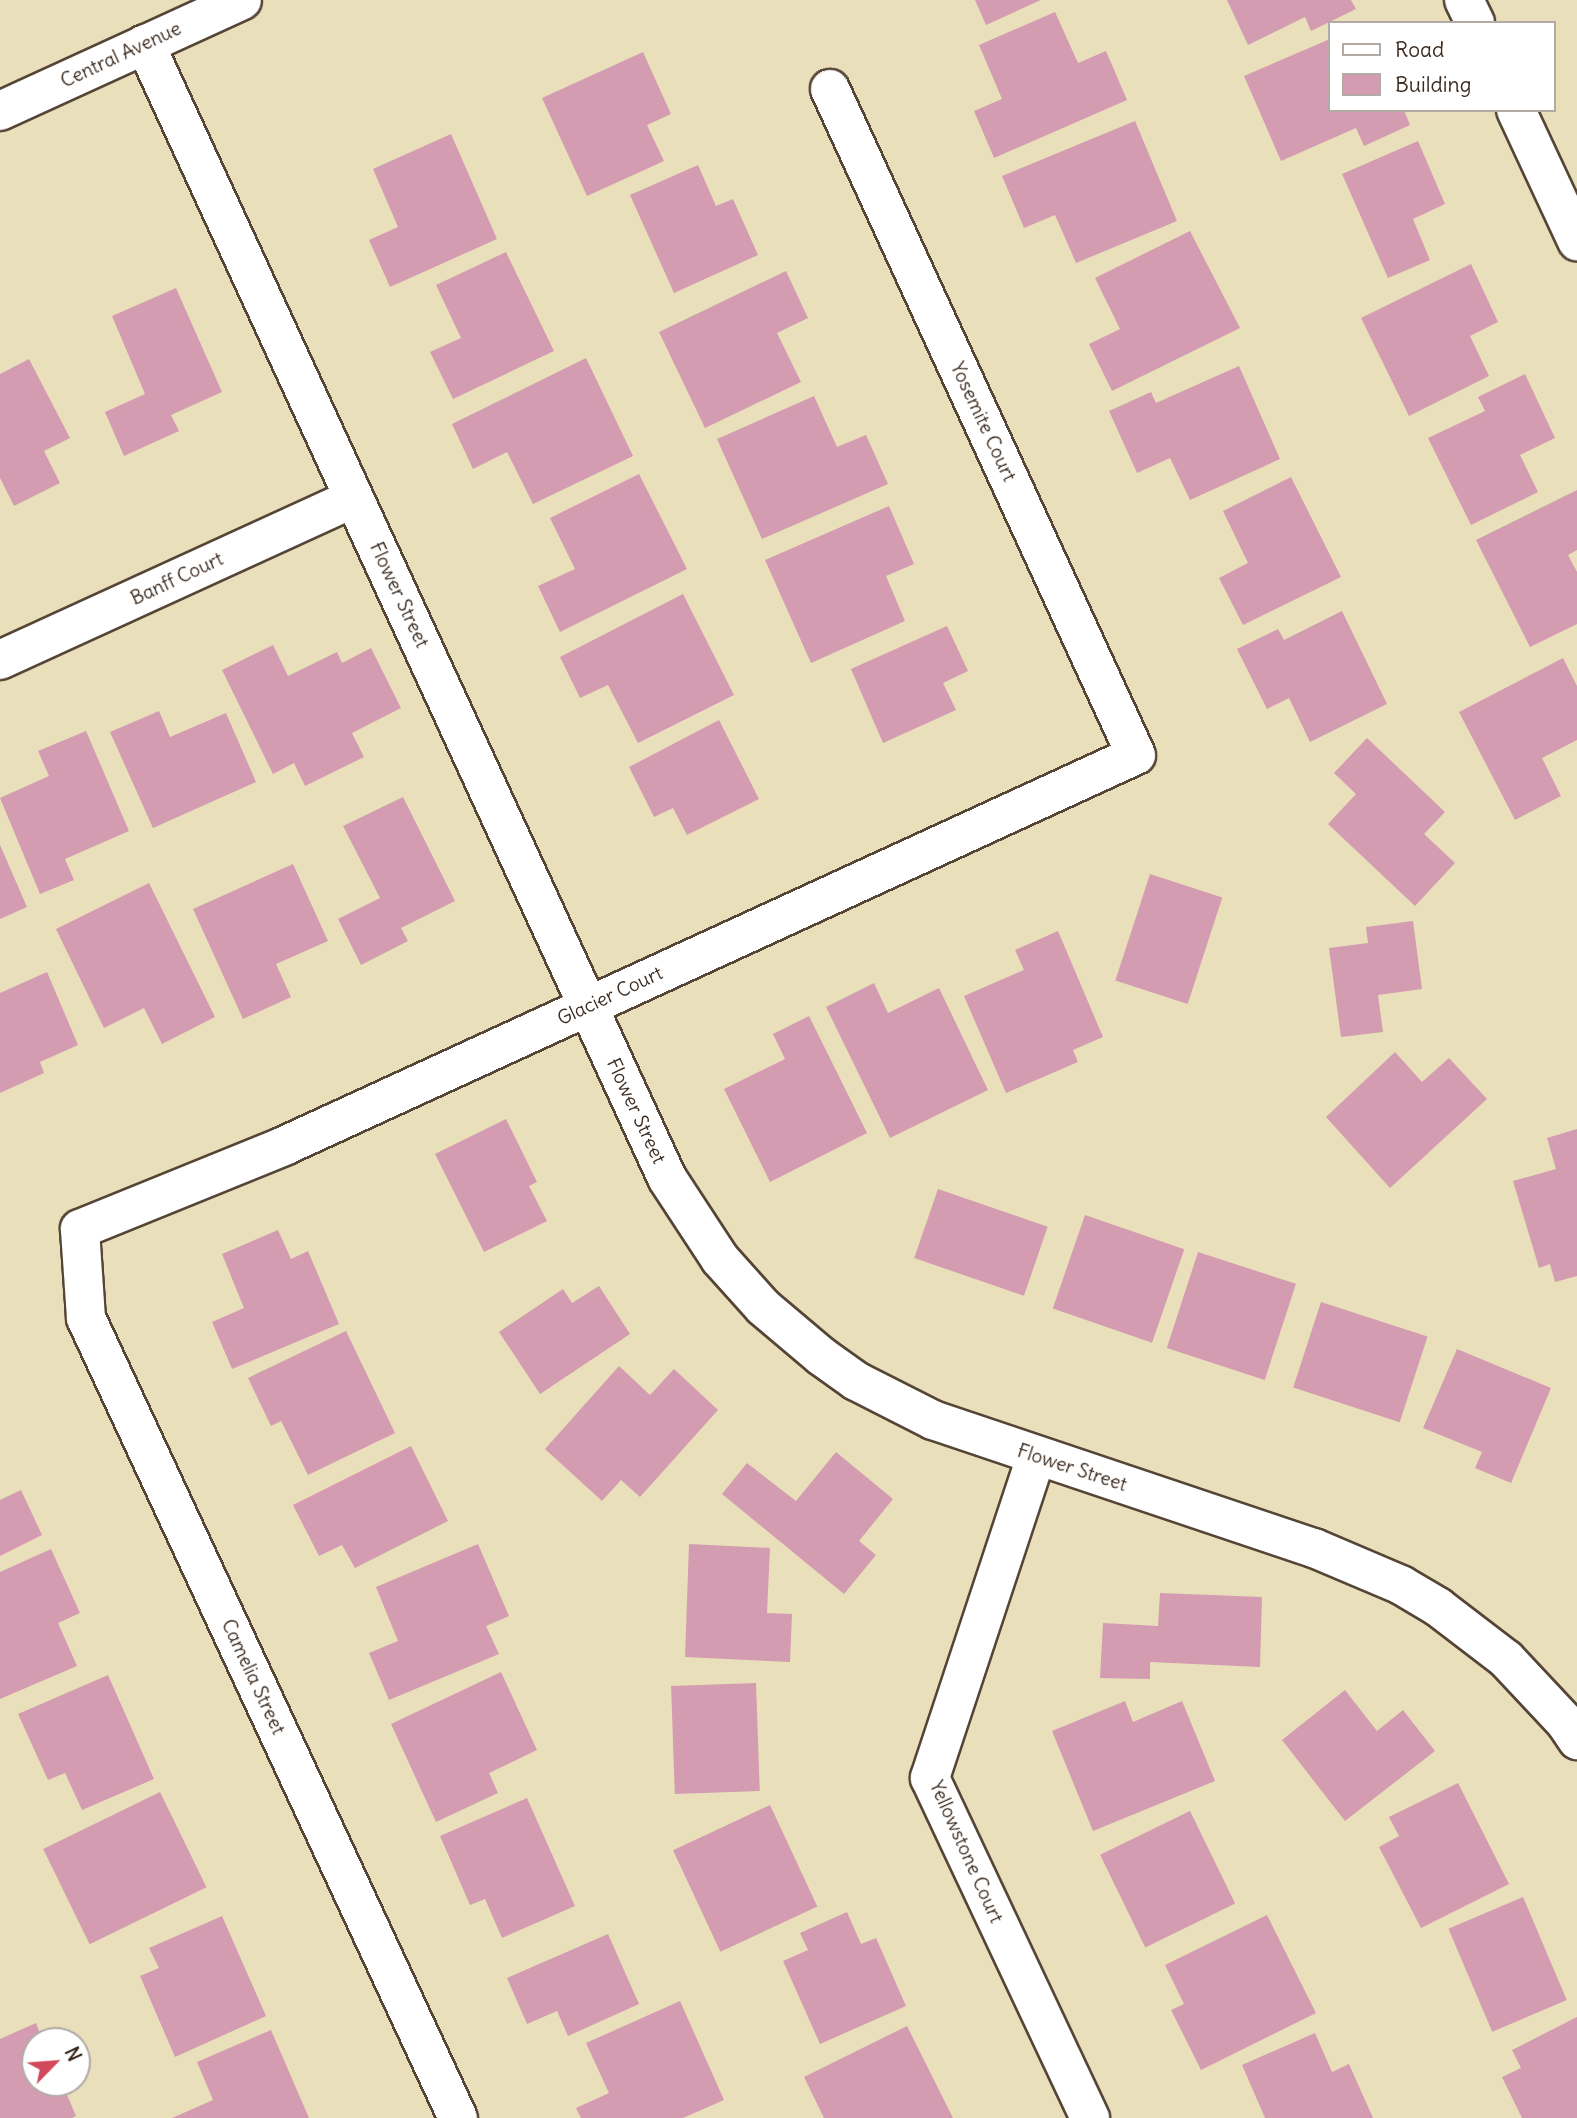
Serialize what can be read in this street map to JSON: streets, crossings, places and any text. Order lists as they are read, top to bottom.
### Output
{
  "streets": {
    "street": [
      "Central Avenue",
      "Yosemite Court",
      "Banff Court",
      "Flower Street",
      "Glacier Court",
      "Camelia Street",
      "Yellowstone Court"
    ]
  },
  "crossings": [
    ["Central Avenue", "Flower Street"],
    ["Yosemite Court", "Glacier Court"],
    ["Banff Court", "Flower Street"],
    ["Flower Street", "Glacier Court"],
    ["Flower Street", "Yellowstone Court"],
    ["Glacier Court", "Camelia Street"]
  ],
  "legend": ["Road", "Building"],
  "north": "top right"
}
